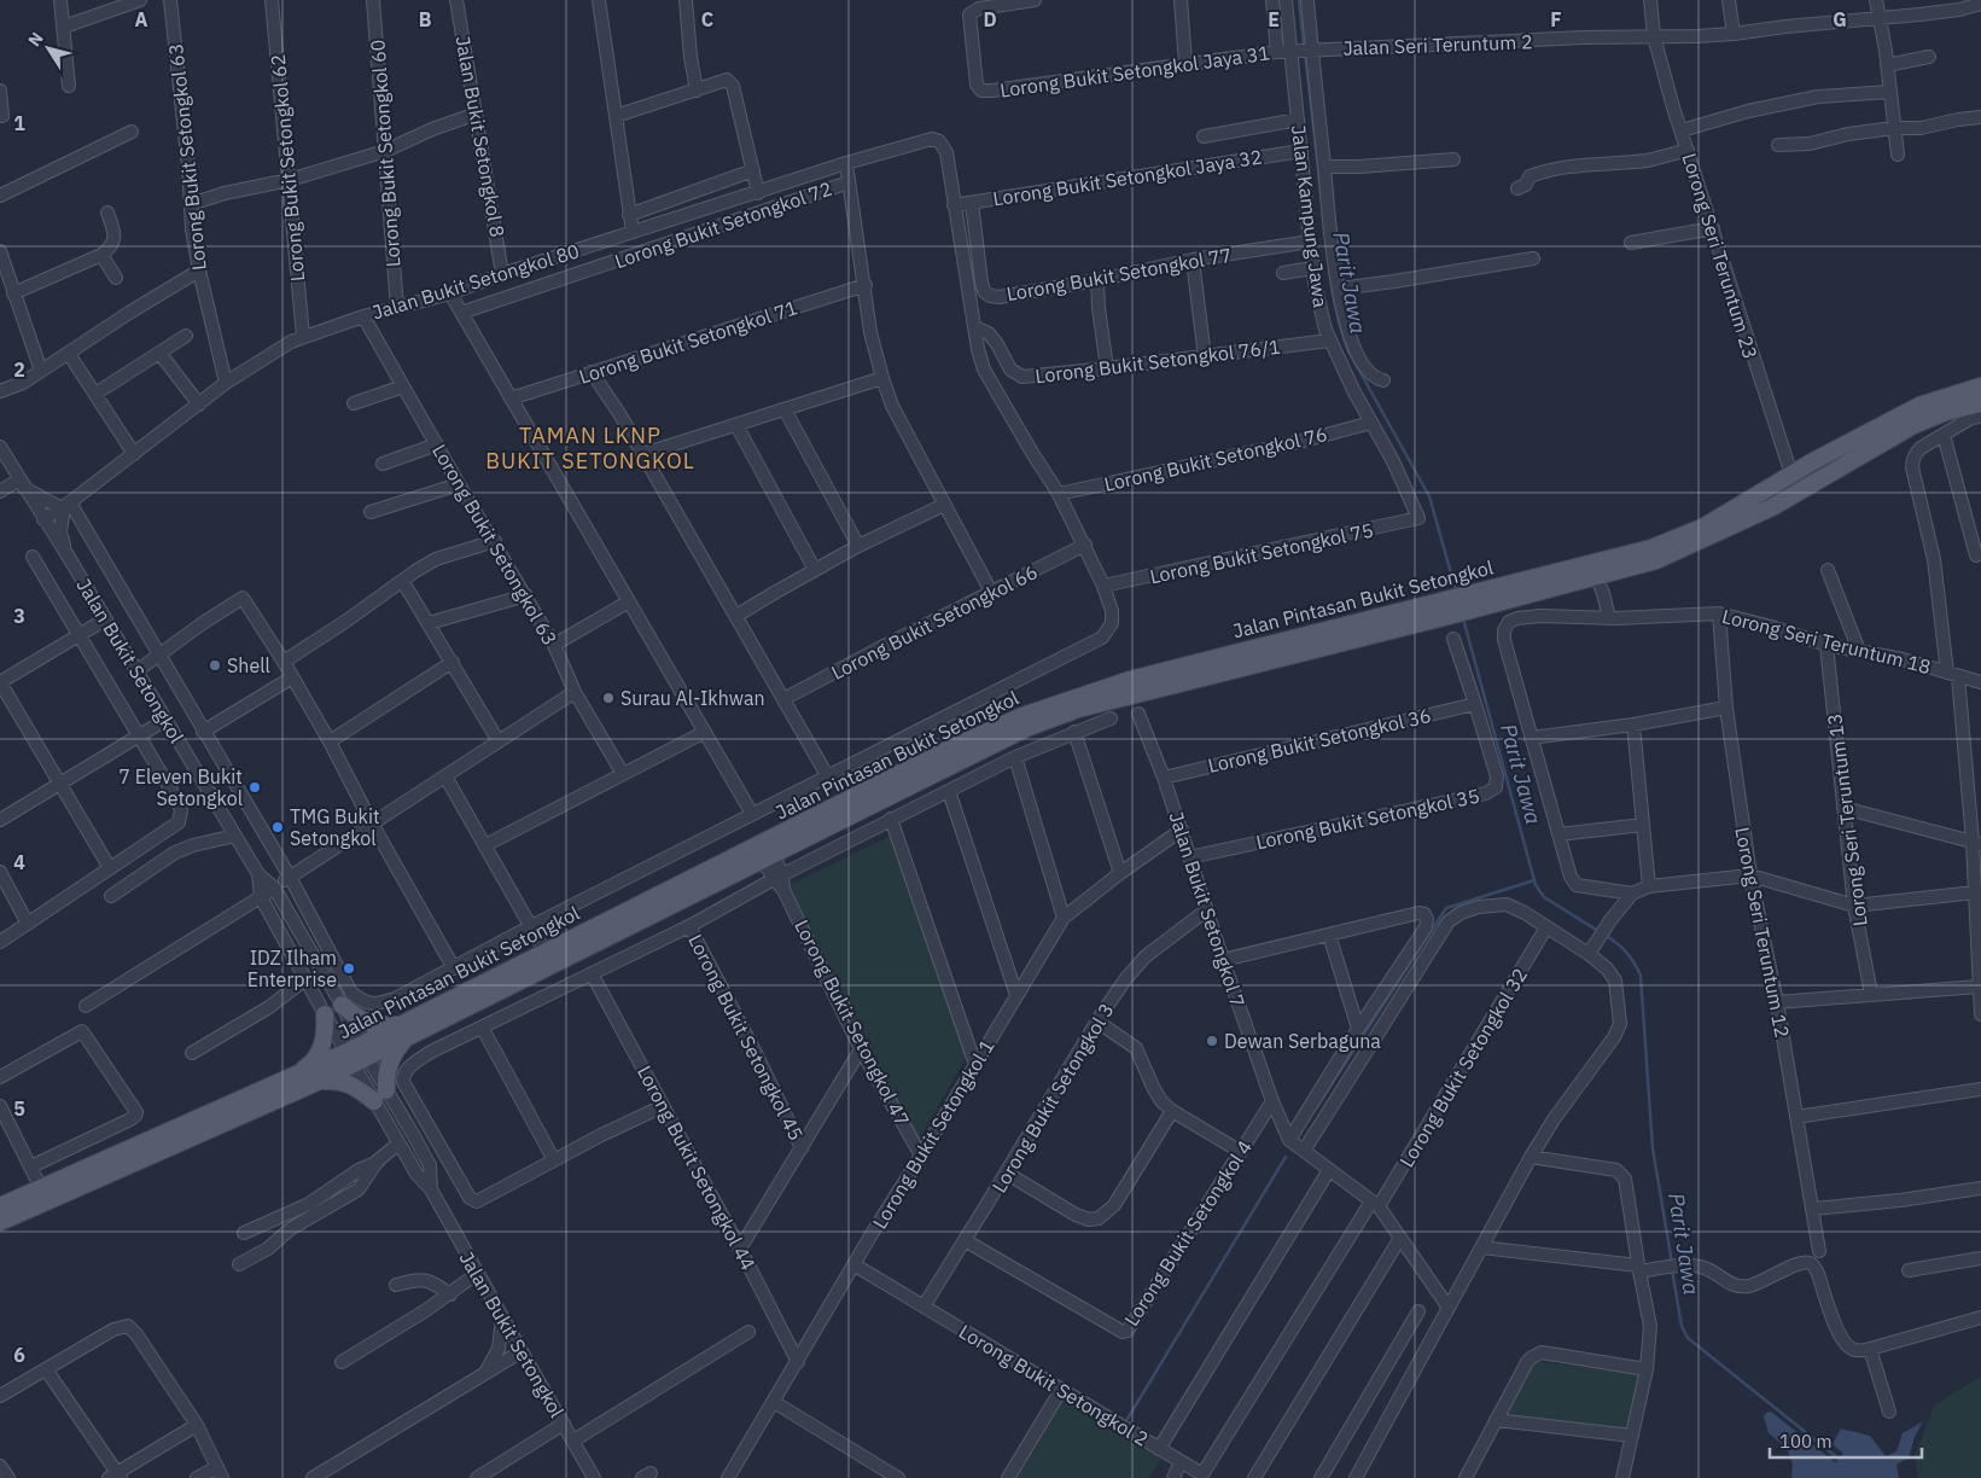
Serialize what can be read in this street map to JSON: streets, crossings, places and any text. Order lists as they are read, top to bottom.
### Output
{
  "streets": {
    "main road": ["Jalan Pintasan Bukit Setongkol"],
    "street": [
      "Jalan Seri Teruntum 2",
      "Lorong Bukit Setongkol Jaya 31",
      "Jalan Bukit Setongkol 8",
      "Lorong Bukit Setongkol 60",
      "Lorong Bukit Setongkol 63",
      "Lorong Bukit Setongkol 62",
      "Lorong Bukit Setongkol Jaya 32",
      "Jalan Kampung Jawa",
      "Lorong Bukit Setongkol 72",
      "Lorong Seri Teruntum 23",
      "Lorong Bukit Setongkol 77",
      "Jalan Bukit Setongkol 80",
      "Lorong Bukit Setongkol 71",
      "Lorong Bukit Setongkol 76/1",
      "Lorong Bukit Setongkol 76",
      "Lorong Bukit Setongkol 75",
      "Lorong Bukit Setongkol 66",
      "Lorong Seri Teruntum 18",
      "Jalan Bukit Setongkol",
      "Lorong Bukit Setongkol 36",
      "Lorong Bukit Setongkol 35",
      "Lorong Seri Teruntum 13",
      "Jalan Bukit Setongkol 7",
      "Lorong Seri Teruntum 12",
      "Lorong Bukit Setongkol 47",
      "Lorong Bukit Setongkol 45",
      "Lorong Bukit Setongkol 32",
      "Lorong Bukit Setongkol 3",
      "Lorong Bukit Setongkol 1",
      "Lorong Bukit Setongkol 44",
      "Lorong Bukit Setongkol 4",
      "Lorong Bukit Setongkol 2"
    ]
  },
  "crossings": [
    ["Jalan Seri Teruntum 2", "Lorong Bukit Setongkol Jaya 31"],
    ["Jalan Seri Teruntum 2", "Jalan Kampung Jawa"],
    ["Jalan Seri Teruntum 2", "Lorong Seri Teruntum 23"],
    ["Lorong Bukit Setongkol Jaya 31", "Jalan Kampung Jawa"],
    ["Jalan Bukit Setongkol 8", "Jalan Bukit Setongkol 80"],
    ["Lorong Bukit Setongkol 60", "Jalan Bukit Setongkol 80"],
    ["Lorong Bukit Setongkol 63", "Jalan Bukit Setongkol 80"],
    ["Lorong Bukit Setongkol 62", "Jalan Bukit Setongkol 80"],
    ["Lorong Bukit Setongkol Jaya 32", "Jalan Kampung Jawa"],
    ["Lorong Bukit Setongkol Jaya 32", "Lorong Bukit Setongkol 77"],
    ["Lorong Bukit Setongkol Jaya 32", "Jalan Bukit Setongkol 80"],
    ["Jalan Kampung Jawa", "Lorong Bukit Setongkol 77"],
    ["Jalan Kampung Jawa", "Lorong Bukit Setongkol 76/1"],
    ["Jalan Kampung Jawa", "Lorong Bukit Setongkol 76"],
    ["Jalan Kampung Jawa", "Lorong Bukit Setongkol 75"],
    ["Lorong Seri Teruntum 23", "Jalan Pintasan Bukit Setongkol"],
    ["Jalan Bukit Setongkol 80", "Jalan Bukit Setongkol"],
    ["Jalan Pintasan Bukit Setongkol", "Jalan Bukit Setongkol"],
    ["Jalan Pintasan Bukit Setongkol", "Lorong Bukit Setongkol 47"],
    ["Lorong Seri Teruntum 18", "Lorong Seri Teruntum 13"],
    ["Lorong Seri Teruntum 18", "Lorong Seri Teruntum 12"],
    ["Lorong Bukit Setongkol 36", "Lorong Bukit Setongkol 35"],
    ["Lorong Bukit Setongkol 36", "Jalan Bukit Setongkol 7"],
    ["Lorong Bukit Setongkol 35", "Jalan Bukit Setongkol 7"],
    ["Jalan Bukit Setongkol 7", "Lorong Bukit Setongkol 3"],
    ["Jalan Bukit Setongkol 7", "Lorong Bukit Setongkol 1"],
    ["Jalan Bukit Setongkol 7", "Lorong Bukit Setongkol 4"],
    ["Lorong Bukit Setongkol 47", "Lorong Bukit Setongkol 1"],
    ["Lorong Bukit Setongkol 3", "Lorong Bukit Setongkol 4"],
    ["Lorong Bukit Setongkol 3", "Lorong Bukit Setongkol 2"],
    ["Lorong Bukit Setongkol 1", "Lorong Bukit Setongkol 44"],
    ["Lorong Bukit Setongkol 1", "Lorong Bukit Setongkol 2"]
  ],
  "districts": ["TAMAN LKNP BUKIT SETONGKOL"],
  "water": ["Parit Jawa"],
  "places": [
    "Shell",
    "Surau Al-Ikhwan",
    "7 Eleven Bukit Setongkol",
    "TMG Bukit Setongkol",
    "IDZ Ilham Enterprise",
    "Dewan Serbaguna"
  ],
  "scale_bar": "100 m",
  "north": "top left",
  "grid": {
    "columns": [
      "A",
      "B",
      "C",
      "D",
      "E",
      "F",
      "G"
    ],
    "rows": [
      "1",
      "2",
      "3",
      "4",
      "5",
      "6"
    ]
  }
}
